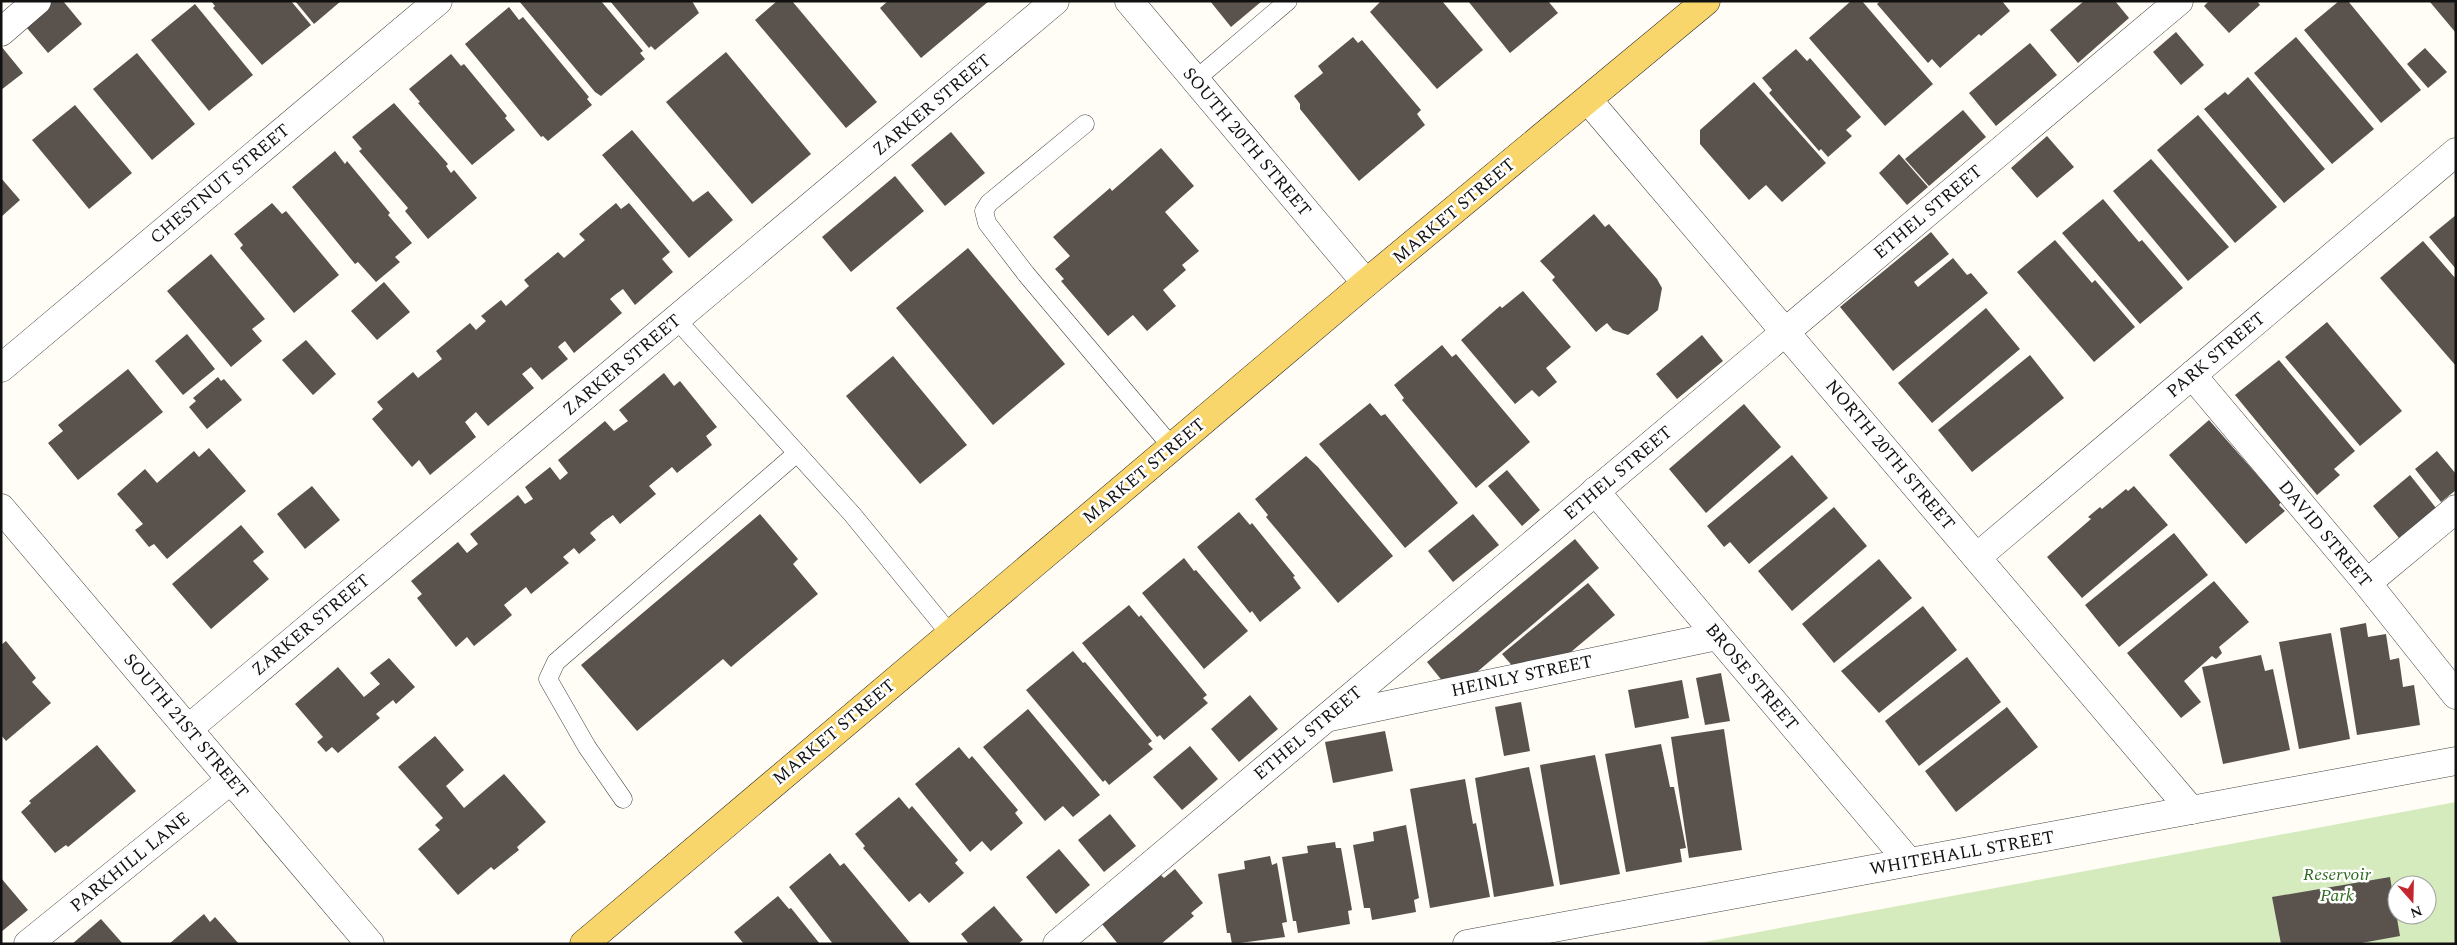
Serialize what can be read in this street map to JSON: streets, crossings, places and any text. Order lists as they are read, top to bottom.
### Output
{
  "streets": {
    "main road": ["MARKET STREET"],
    "street": [
      "ZARKER STREET",
      "SOUTH 20TH STREET",
      "CHESTNUT STREET",
      "ETHEL STREET",
      "PARK STREET",
      "NORTH 20TH STREET",
      "DAVID STREET",
      "HEINLY STREET",
      "BROSE STREET",
      "SOUTH 21ST STREET",
      "WHITEHALL STREET",
      "PARKHILL LANE"
    ]
  },
  "crossings": [
    ["ZARKER STREET", "SOUTH 21ST STREET"],
    ["SOUTH 20TH STREET", "MARKET STREET"],
    ["MARKET STREET", "NORTH 20TH STREET"],
    ["ETHEL STREET", "NORTH 20TH STREET"],
    ["ETHEL STREET", "HEINLY STREET"],
    ["ETHEL STREET", "BROSE STREET"],
    ["PARK STREET", "NORTH 20TH STREET"],
    ["PARK STREET", "DAVID STREET"],
    ["NORTH 20TH STREET", "WHITEHALL STREET"],
    ["HEINLY STREET", "BROSE STREET"],
    ["BROSE STREET", "WHITEHALL STREET"],
    ["SOUTH 21ST STREET", "PARKHILL LANE"]
  ],
  "parks": ["Reservoir Park"],
  "north": "bottom"
}
